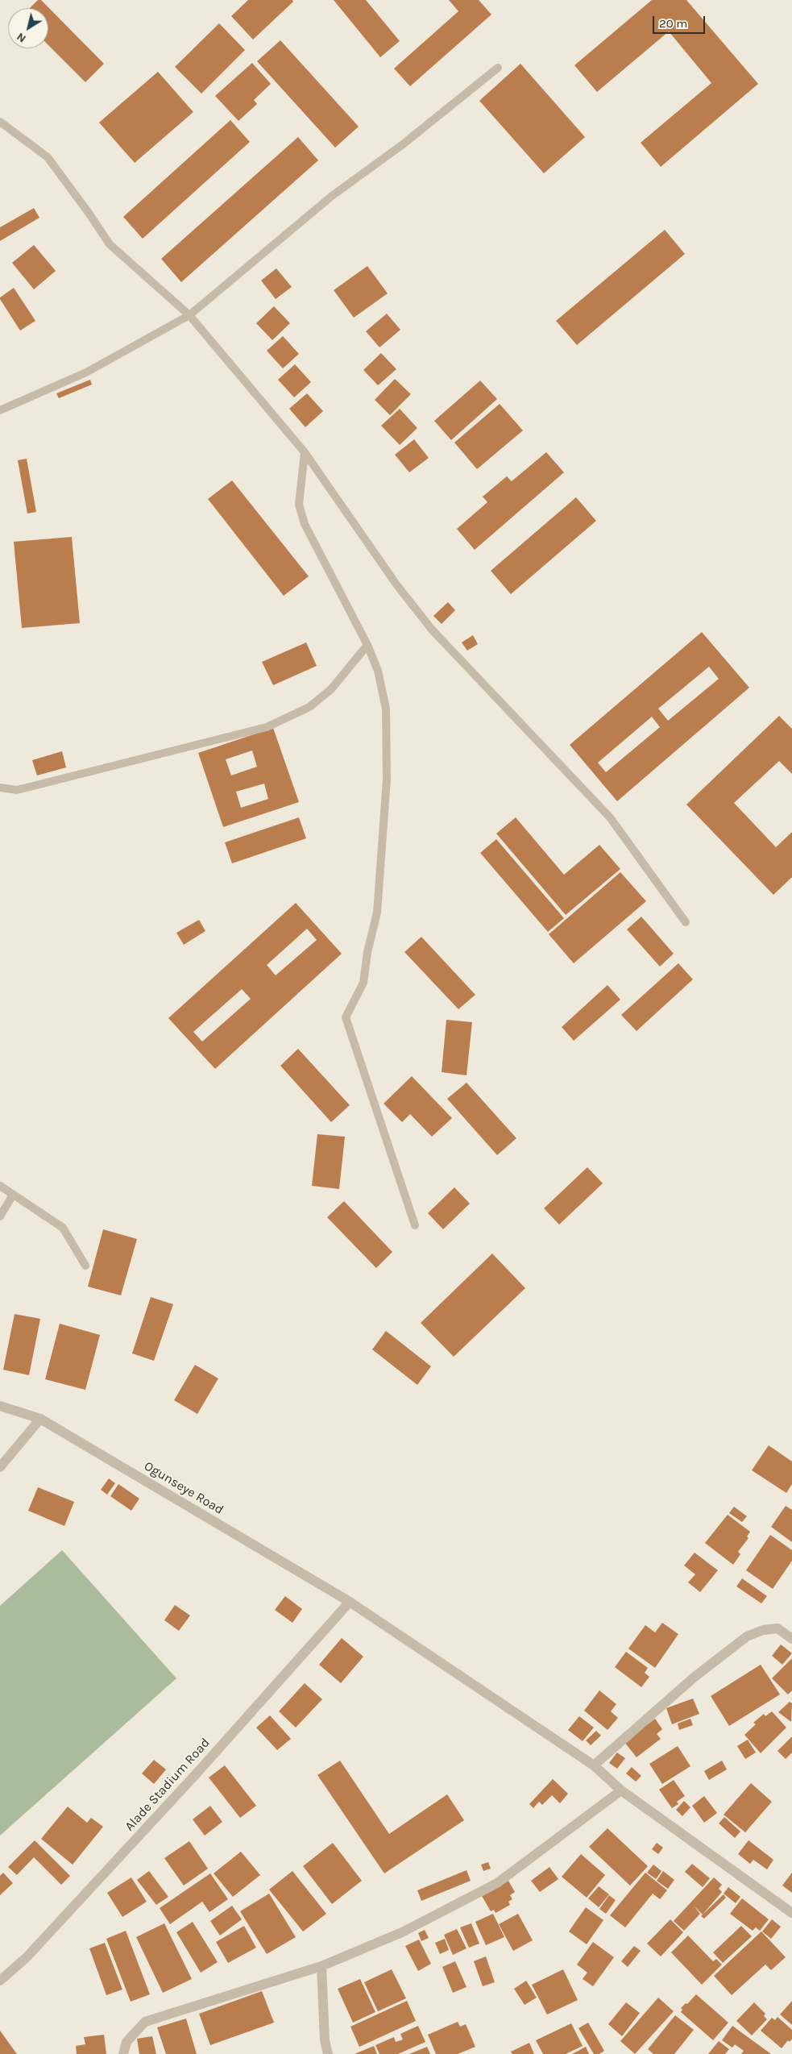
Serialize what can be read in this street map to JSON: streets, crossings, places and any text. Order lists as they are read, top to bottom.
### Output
{
  "streets": {
    "street": ["Ogunseye Road", "Alade Stadium Road"]
  },
  "crossings": [
    ["Ogunseye Road", "Alade Stadium Road"]
  ],
  "scale_bar": "20 m",
  "north": "bottom left"
}
